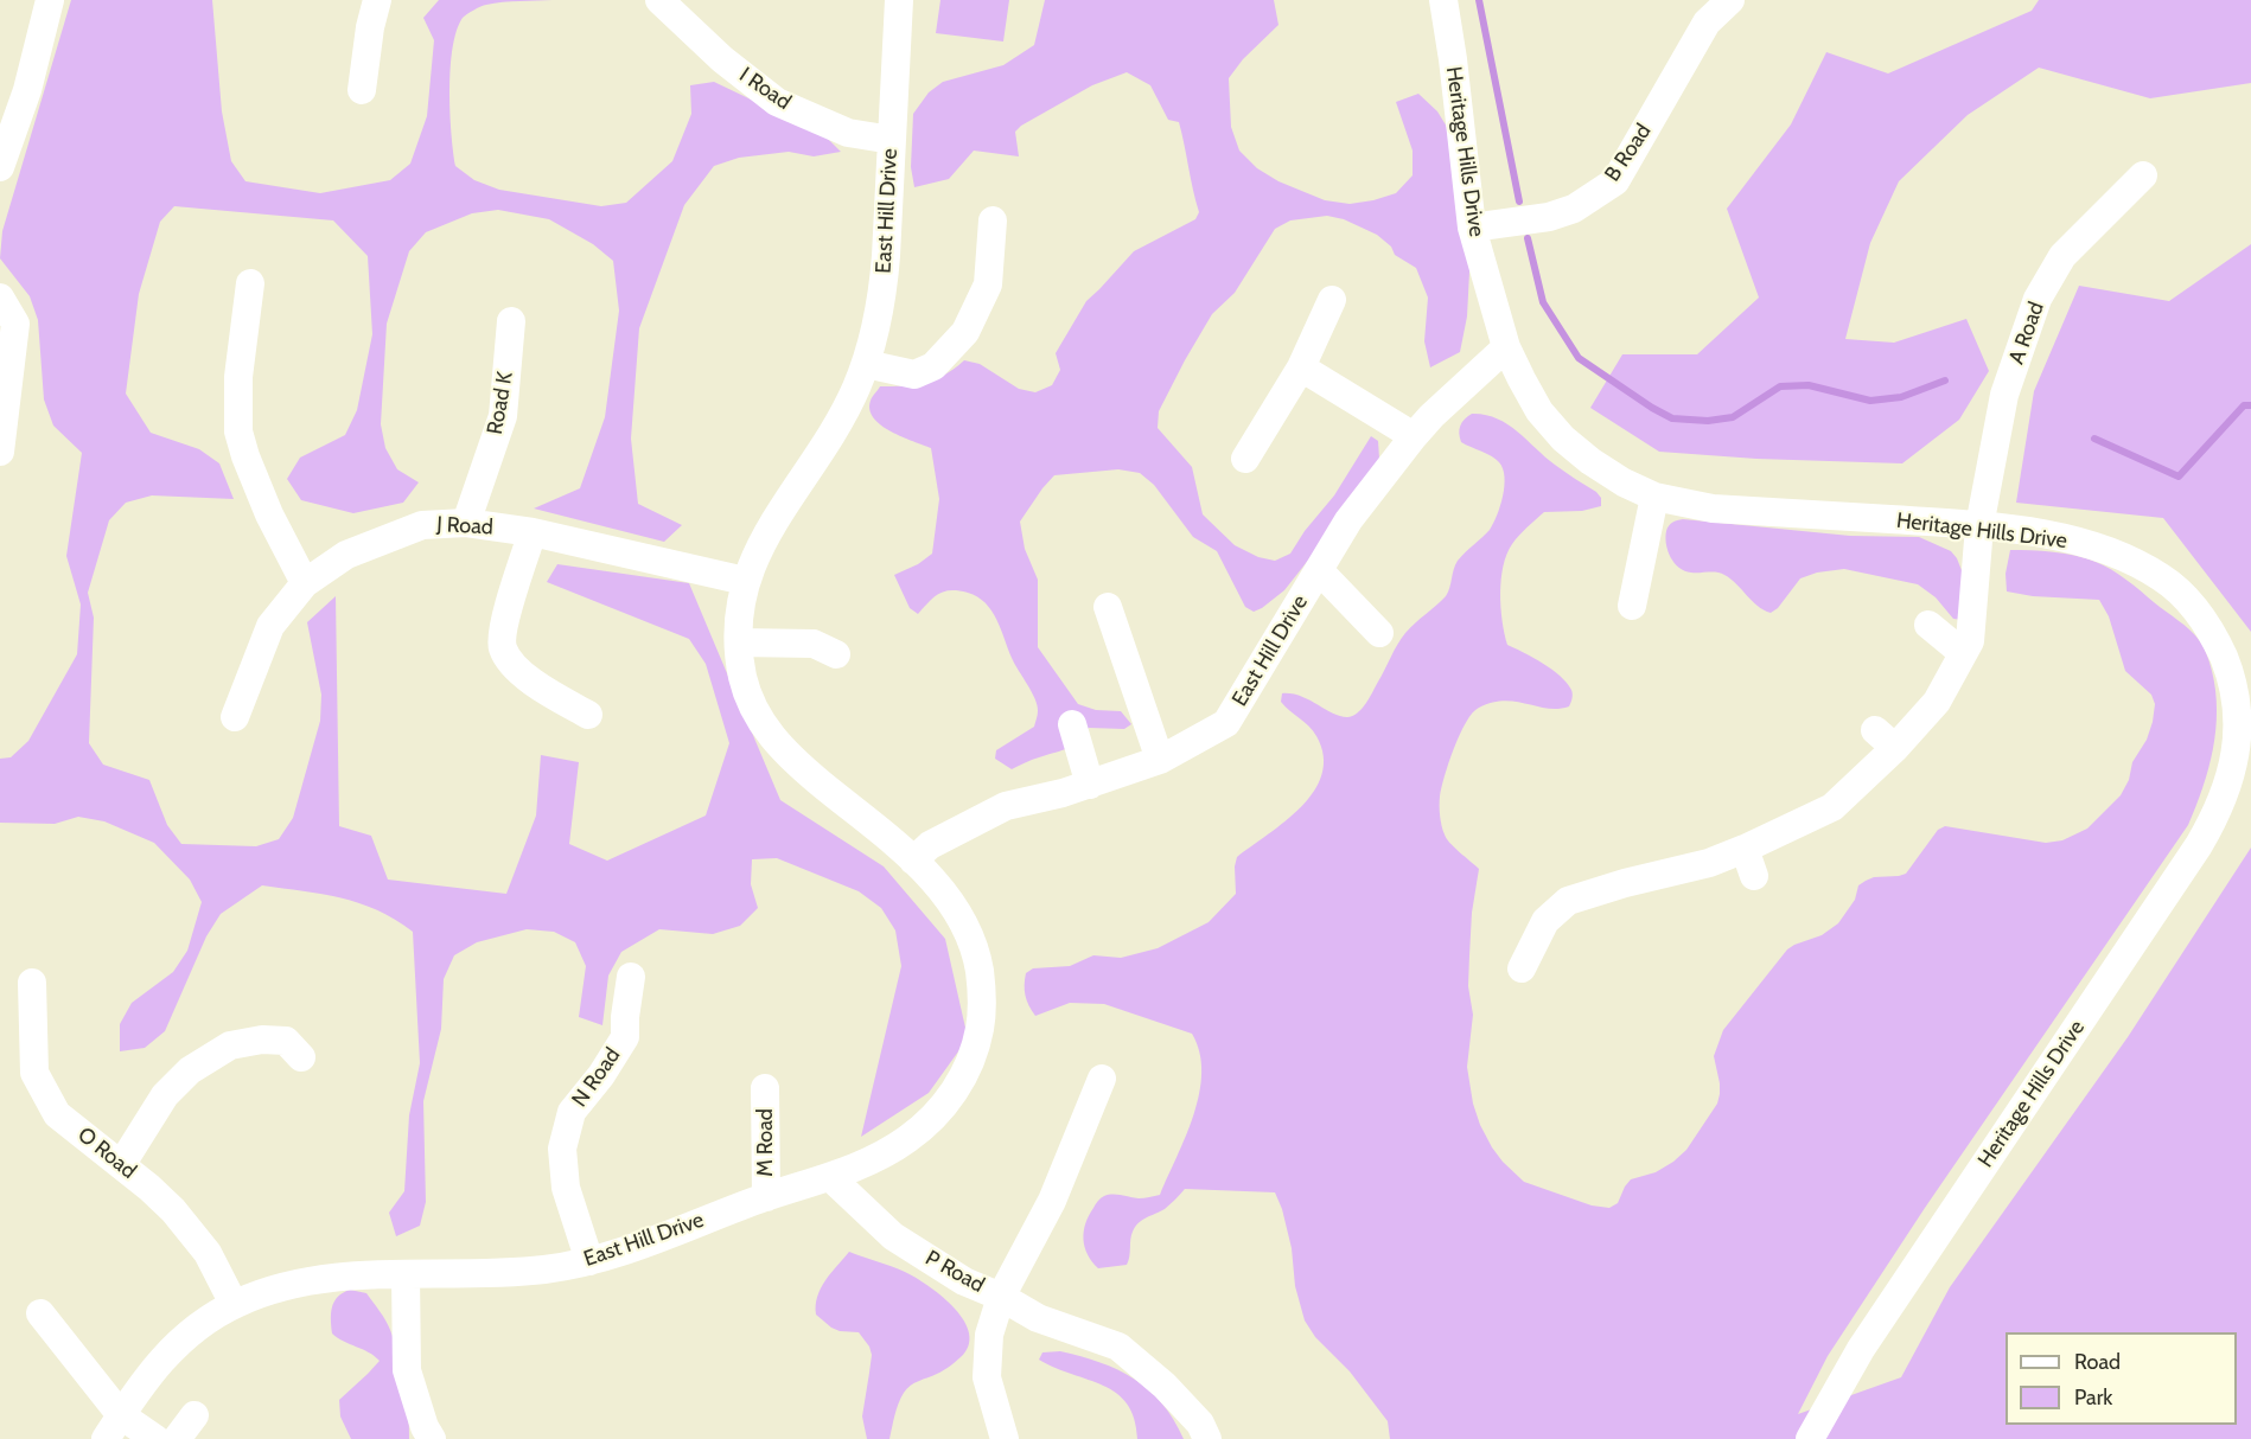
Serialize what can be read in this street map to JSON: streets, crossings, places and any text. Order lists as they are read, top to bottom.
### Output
{
  "streets": {
    "street": [
      "I Road",
      "Heritage Hills Drive",
      "B Road",
      "East Hill Drive",
      "A Road",
      "Road K",
      "J Road",
      "N Road",
      "M Road",
      "O Road",
      "P Road"
    ]
  },
  "crossings": [
    ["I Road", "East Hill Drive"],
    ["Heritage Hills Drive", "B Road"],
    ["Heritage Hills Drive", "East Hill Drive"],
    ["Heritage Hills Drive", "A Road"],
    ["East Hill Drive", "J Road"],
    ["East Hill Drive", "N Road"],
    ["East Hill Drive", "M Road"],
    ["East Hill Drive", "O Road"],
    ["East Hill Drive", "P Road"],
    ["Road K", "J Road"]
  ],
  "legend": ["Road", "Park"]
}
